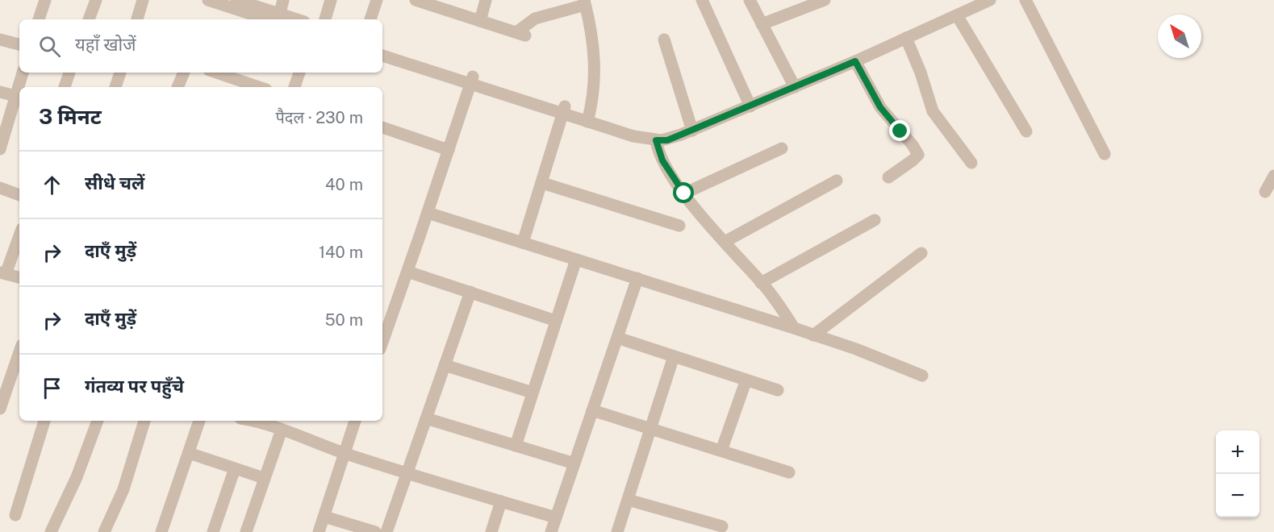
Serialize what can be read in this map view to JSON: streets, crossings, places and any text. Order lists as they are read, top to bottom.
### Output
{
  "north": "top left",
  "page": {
    "search": "यहाँ खोजें",
    "heading": ["3 मिनट", "पैदल · 230 m"],
    "list": [
      ["सीधे चलें", "40 m"],
      ["दाएँ मुड़ें", "140 m"],
      ["दाएँ मुड़ें", "50 m"],
      "गंतव्य पर पहुँचे"
    ],
    "map_buttons": ["+", "−"]
  }
}
